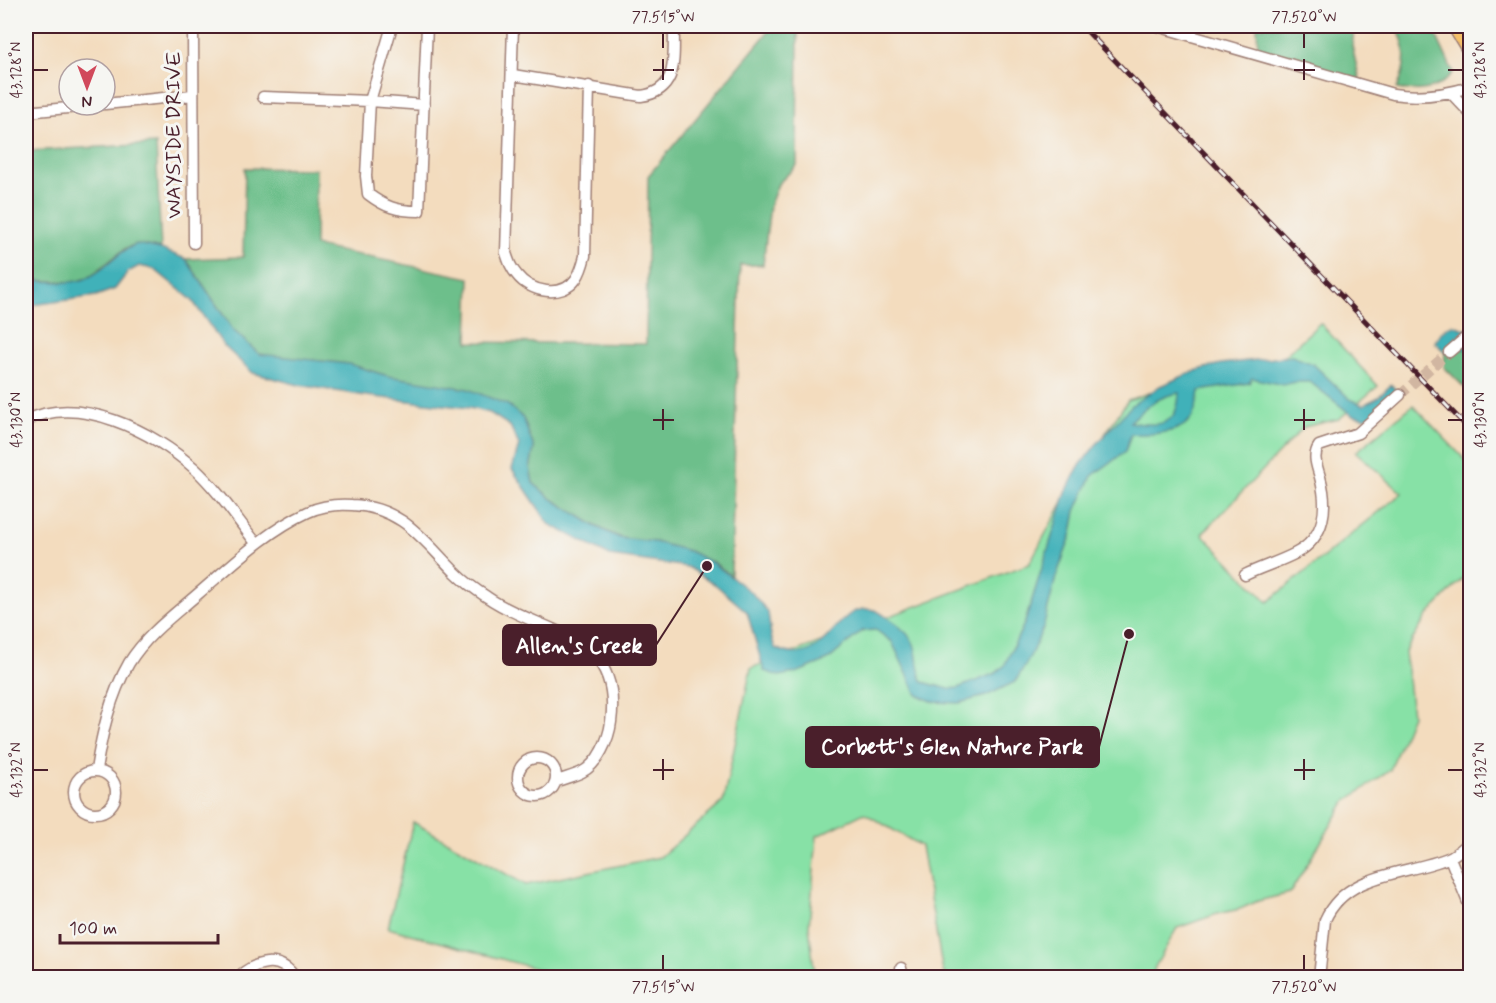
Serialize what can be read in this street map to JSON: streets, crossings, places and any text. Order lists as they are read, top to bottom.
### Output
{
  "streets": {
    "street": ["WAYSIDE DRIVE"]
  },
  "places": ["Allen's Creek", "Corbett's Glen Nature Park"],
  "scale_bar": "100 m",
  "north": "bottom",
  "coordinates": [
    "77.515°W",
    "77.520°W",
    "43.128°N",
    "43.130°N",
    "43.132°N"
  ]
}
